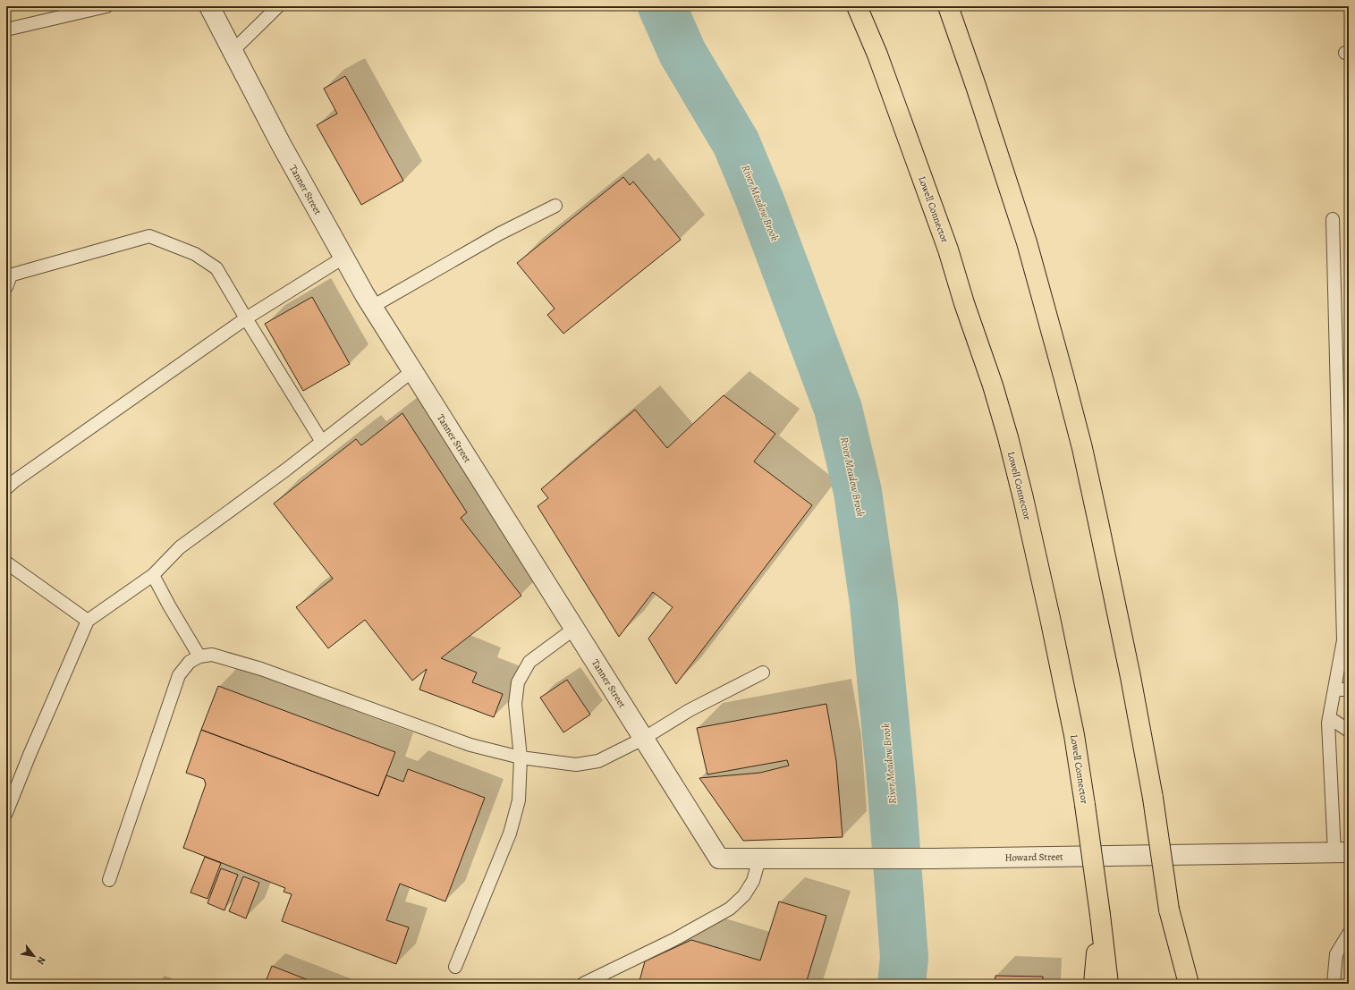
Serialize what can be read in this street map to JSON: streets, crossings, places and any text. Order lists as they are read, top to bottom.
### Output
{
  "streets": {
    "highway": ["Lowell Connector"],
    "street": ["Tanner Street", "Howard Street"]
  },
  "crossings": [
    ["Tanner Street", "Howard Street"]
  ],
  "water": ["River Meadow Brook"],
  "north": "bottom right"
}
